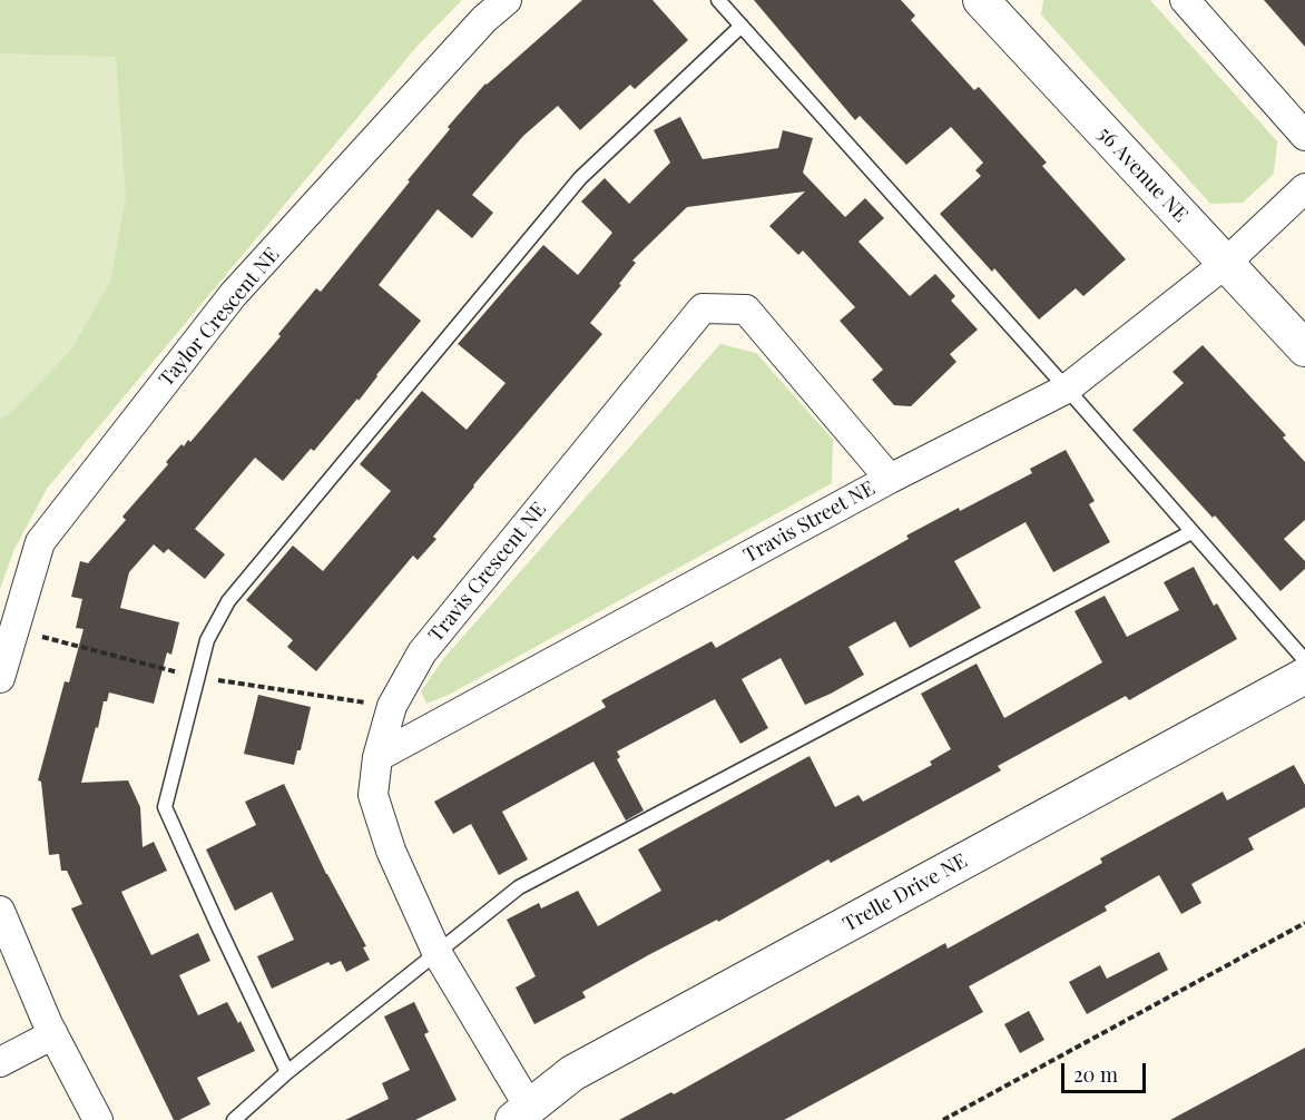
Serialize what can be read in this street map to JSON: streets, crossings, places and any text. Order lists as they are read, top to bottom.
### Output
{
  "streets": {
    "street": [
      "56 Avenue NE",
      "Taylor Crescent NE",
      "Travis Street NE",
      "Travis Crescent NE",
      "Trelle Drive NE"
    ]
  },
  "crossings": [
    ["56 Avenue NE", "Travis Street NE"],
    ["Travis Street NE", "Travis Crescent NE"],
    ["Travis Crescent NE", "Trelle Drive NE"]
  ],
  "scale_bar": "20 m"
}
